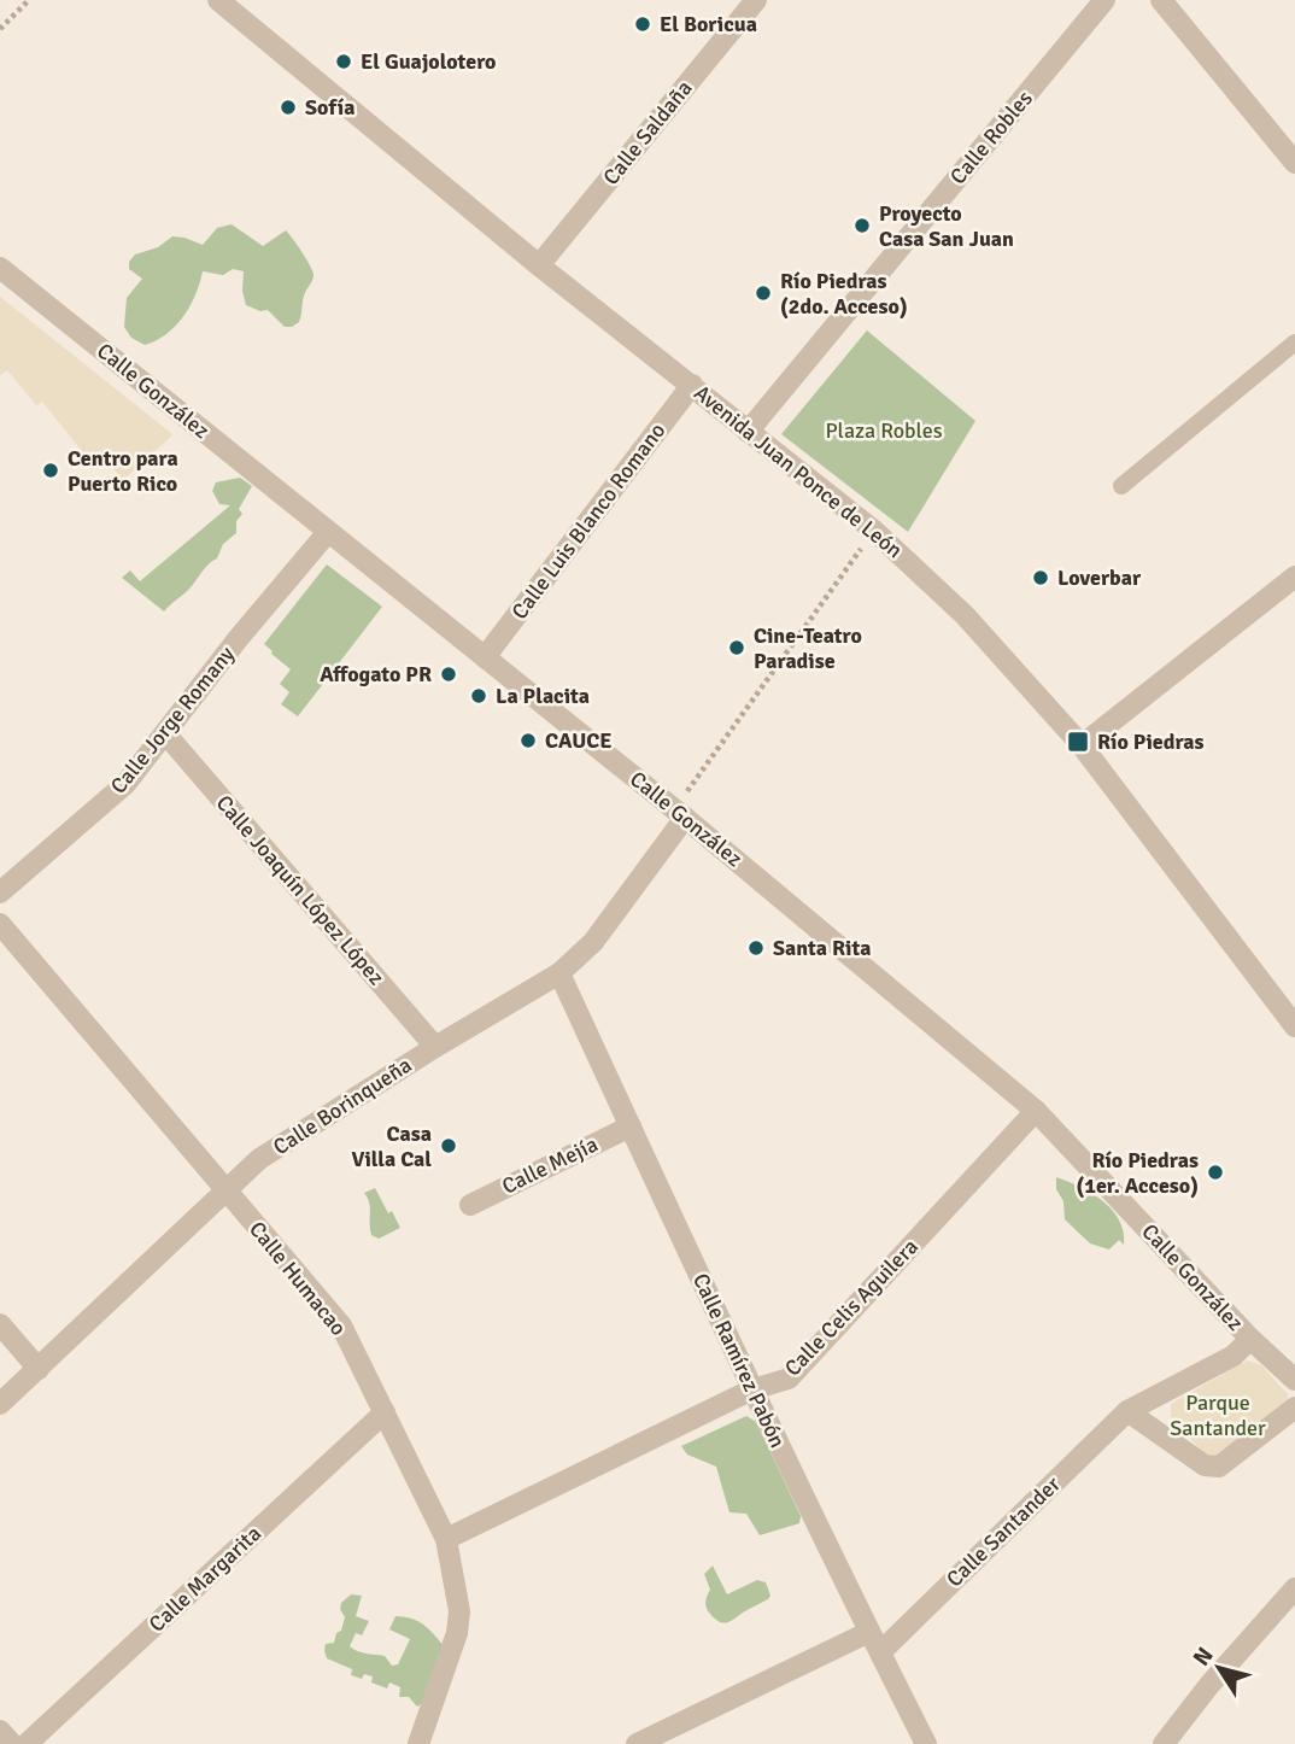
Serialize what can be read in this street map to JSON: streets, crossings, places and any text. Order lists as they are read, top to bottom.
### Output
{
  "streets": {
    "street": [
      "Calle Saldaña",
      "Calle Robles",
      "Calle González",
      "Avenida Juan Ponce de León",
      "Calle Luis Blanco Romano",
      "Calle Jorge Romany",
      "Calle Joaquín López López",
      "Calle Borinqueña",
      "Calle Mejía",
      "Calle Humacao",
      "Calle Celis Aguilera",
      "Calle Ramírez Pabón",
      "Calle Santander",
      "Calle Margarita"
    ]
  },
  "crossings": [
    ["Calle Saldaña", "Avenida Juan Ponce de León"],
    ["Calle Robles", "Avenida Juan Ponce de León"],
    ["Calle González", "Calle Luis Blanco Romano"],
    ["Calle González", "Calle Jorge Romany"],
    ["Calle González", "Calle Borinqueña"],
    ["Calle González", "Calle Celis Aguilera"],
    ["Calle González", "Calle Santander"],
    ["Avenida Juan Ponce de León", "Calle Luis Blanco Romano"],
    ["Calle Jorge Romany", "Calle Joaquín López López"],
    ["Calle Joaquín López López", "Calle Borinqueña"],
    ["Calle Borinqueña", "Calle Humacao"],
    ["Calle Borinqueña", "Calle Ramírez Pabón"],
    ["Calle Mejía", "Calle Ramírez Pabón"],
    ["Calle Humacao", "Calle Celis Aguilera"],
    ["Calle Humacao", "Calle Margarita"],
    ["Calle Celis Aguilera", "Calle Ramírez Pabón"],
    ["Calle Ramírez Pabón", "Calle Santander"]
  ],
  "parks": ["Plaza Robles", "Parque Santander"],
  "places": {
    "other": [
      "El Boricua",
      "El Guajolotero",
      "Sofía",
      "Proyecto Casa San Juan",
      "Río Piedras (2do. Acceso)",
      "Centro para Puerto Rico",
      "Loverbar",
      "Cine-Teatro Paradise",
      "Affogato PR",
      "La Placita",
      "CAUCE",
      "Santa Rita",
      "Casa Villa Cal",
      "Río Piedras (1er. Acceso)"
    ],
    "transit": ["Río Piedras"]
  },
  "north": "top left"
}
